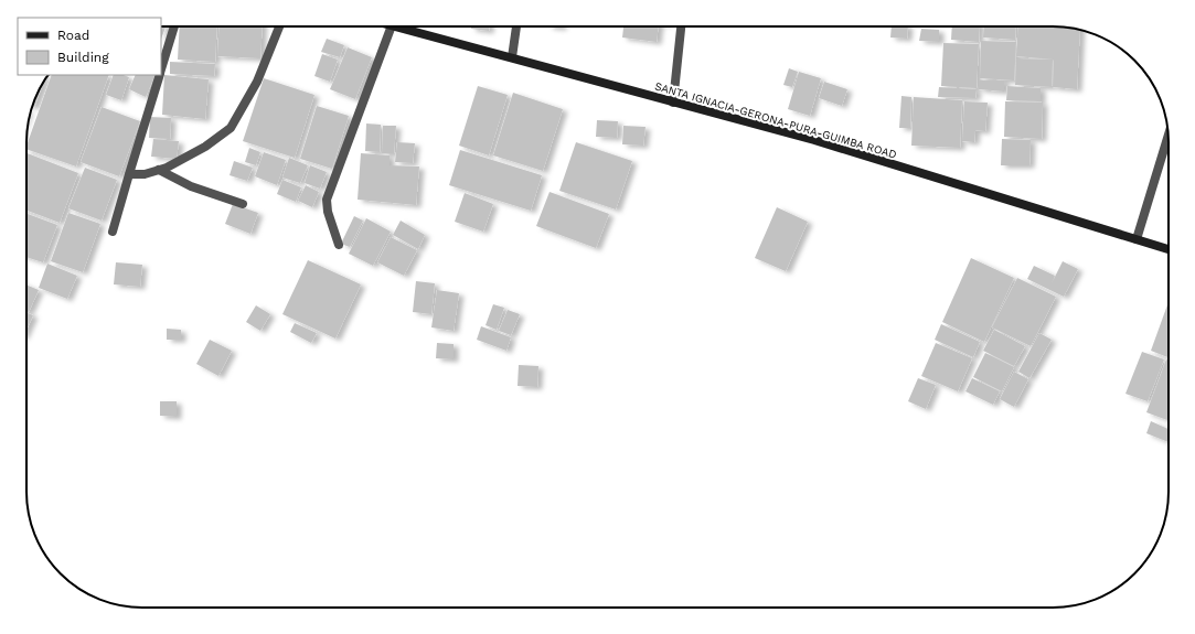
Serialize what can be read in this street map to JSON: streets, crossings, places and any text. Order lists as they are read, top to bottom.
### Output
{
  "streets": {
    "main road": ["SANTA IGNACIA-GERONA-PURA-GUIMBA ROAD"]
  },
  "legend": ["Road", "Building"]
}
